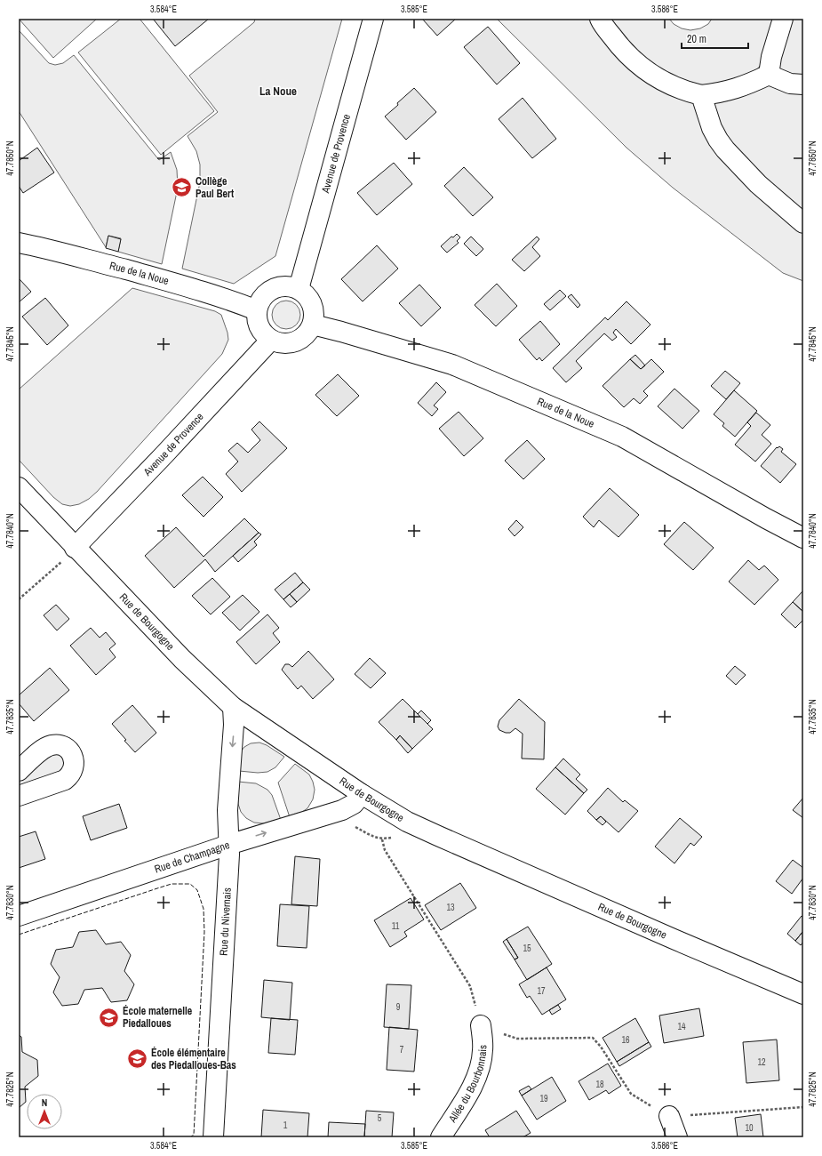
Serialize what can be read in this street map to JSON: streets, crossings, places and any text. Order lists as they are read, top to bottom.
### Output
{
  "streets": {
    "street": [
      "Avenue de Provence",
      "Rue de la Noue",
      "Rue de Bourgogne",
      "Rue de Champagne",
      "Rue du Nivernais",
      "Allée du Bourbonnais"
    ]
  },
  "crossings": [
    ["Avenue de Provence", "Rue de la Noue"],
    ["Avenue de Provence", "Rue de Bourgogne"],
    ["Rue de Bourgogne", "Rue de Champagne"],
    ["Rue de Bourgogne", "Rue du Nivernais"],
    ["Rue de Champagne", "Rue du Nivernais"]
  ],
  "one_way": ["Rue de Champagne"],
  "districts": ["La Noue"],
  "places": {
    "school or university": ["Collège Paul Bert", "École maternelle Piedalloues", "École élémentaire des Piedalloues-Bas"]
  },
  "house_numbers": [
    "13",
    "11",
    "15",
    "17",
    "9",
    "14",
    "16",
    "7",
    "12",
    "18",
    "19",
    "5",
    "1",
    "10"
  ],
  "scale_bar": "20 m",
  "north": "top",
  "coordinates": [
    "3.584°E",
    "3.585°E",
    "3.586°E",
    "47.7850°N",
    "47.7845°N",
    "47.7840°N",
    "47.7835°N",
    "47.7830°N",
    "47.7825°N"
  ]
}
